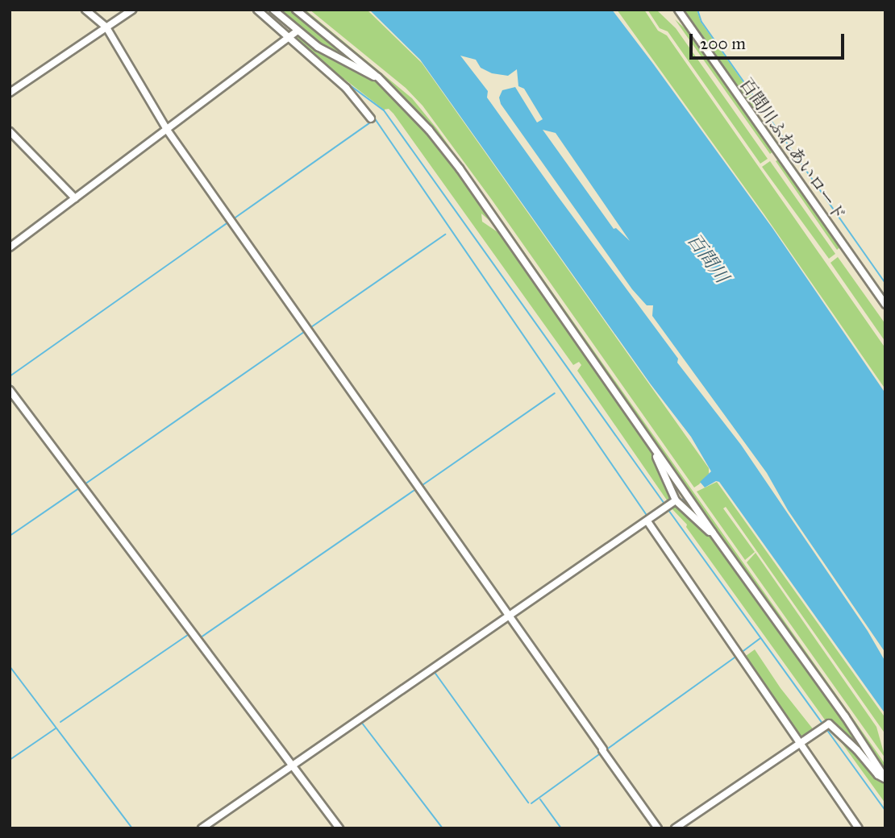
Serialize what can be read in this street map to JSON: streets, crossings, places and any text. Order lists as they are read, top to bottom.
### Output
{
  "streets": {
    "street": ["百間川ふれあいロード"]
  },
  "water": ["百間川"],
  "scale_bar": "200 m"
}
